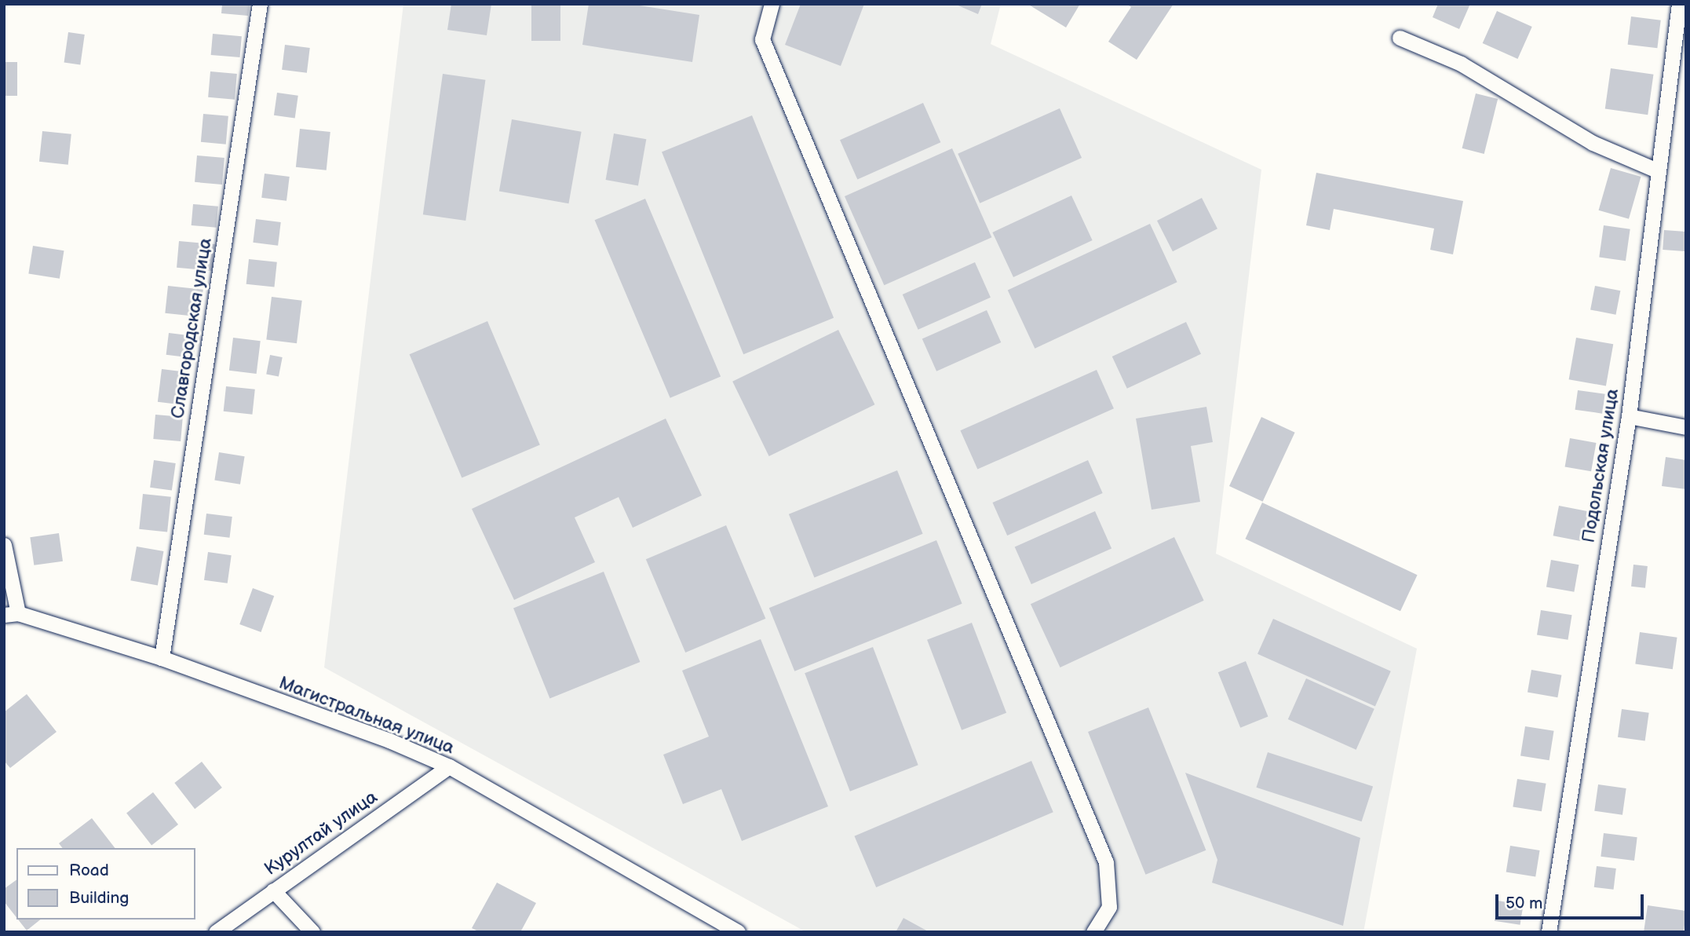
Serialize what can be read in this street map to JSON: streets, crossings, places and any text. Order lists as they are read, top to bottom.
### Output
{
  "streets": {
    "street": [
      "Славгородская улица",
      "Подольская улица",
      "Магистральная улица",
      "Курултай улица"
    ]
  },
  "crossings": [
    ["Славгородская улица", "Магистральная улица"],
    ["Магистральная улица", "Курултай улица"]
  ],
  "legend": ["Road", "Building"],
  "scale_bar": "50 m"
}
